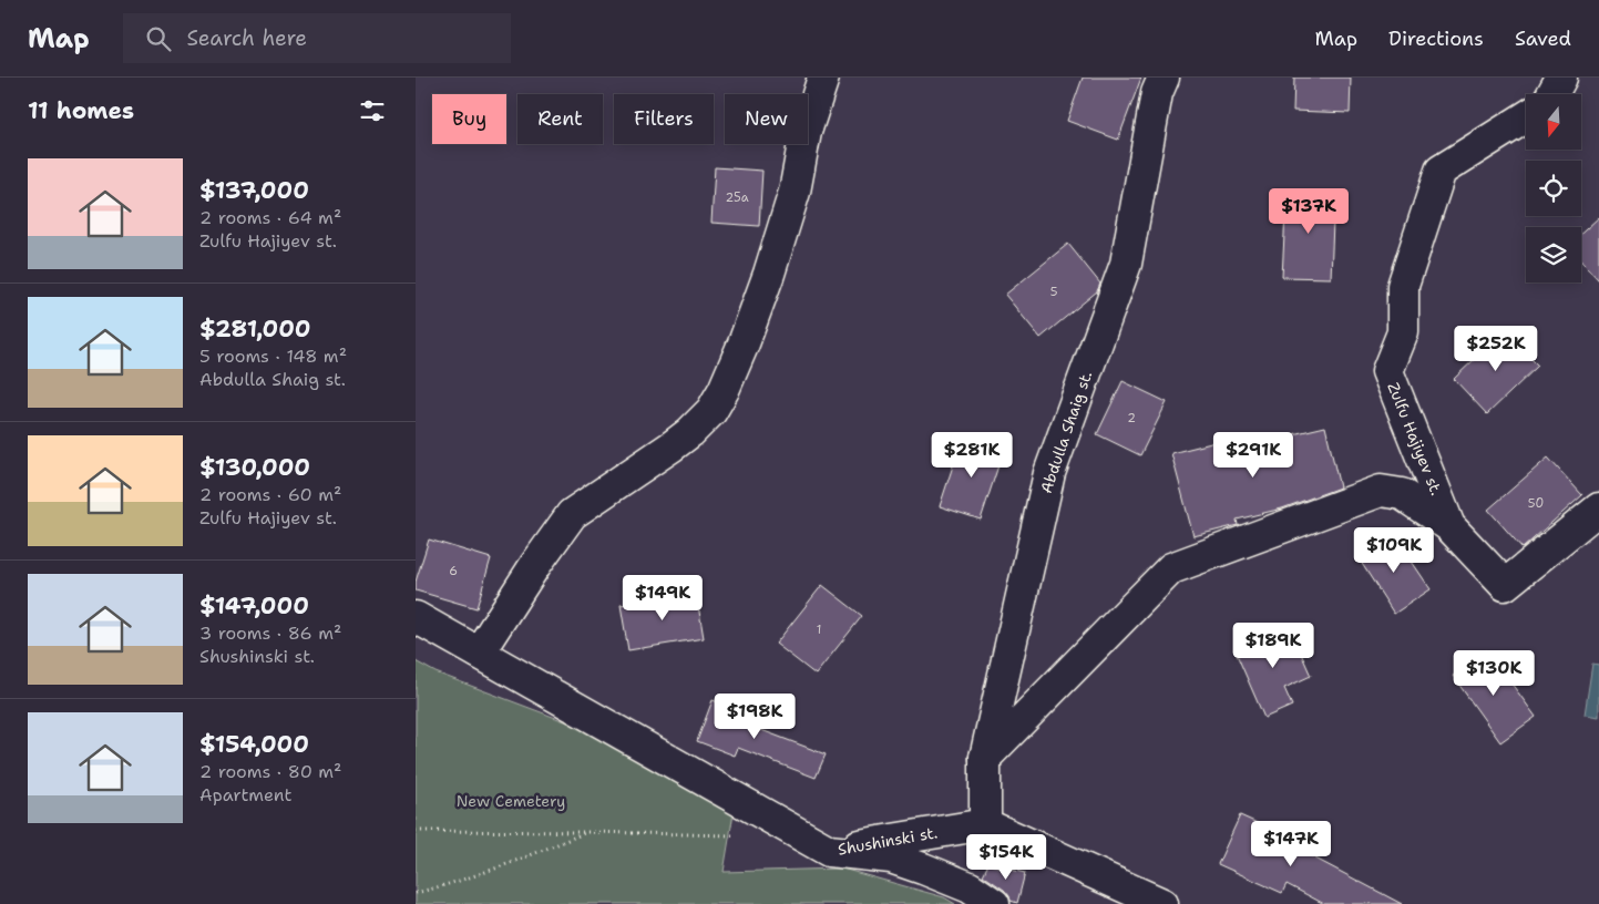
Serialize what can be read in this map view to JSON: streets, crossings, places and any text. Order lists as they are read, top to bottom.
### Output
{
  "streets": {
    "street": ["Abdulla Shaig st.", "Zulfu Hajiyev st.", "Shushinski st."]
  },
  "crossings": [
    ["Abdulla Shaig st.", "Shushinski st."]
  ],
  "parks": ["New Cemetery"],
  "house_numbers": [
    "25а",
    "5",
    "2",
    "50",
    "6",
    "1"
  ],
  "north": "bottom",
  "page": {
    "header": "Map",
    "search": "Search here",
    "nav": ["Map", "Directions", "Saved"],
    "heading": "11 homes",
    "chip": [
      "Buy",
      "Rent",
      "Filters",
      "New"
    ],
    "list": [
      {
        "name": "$137,000",
        "note": "2 rooms · 64 m² · Zulfu Hajiyev st."
      },
      {
        "name": "$281,000",
        "note": "5 rooms · 148 m² · Abdulla Shaig st."
      },
      {
        "name": "$130,000",
        "note": "2 rooms · 60 m² · Zulfu Hajiyev st."
      },
      {
        "name": "$147,000",
        "note": "3 rooms · 86 m² · Shushinski st."
      },
      {
        "name": "$154,000",
        "note": "2 rooms · 80 m² · Apartment"
      }
    ],
    "price": [
      "$137K",
      "$252K",
      "$281K",
      "$291K",
      "$109K",
      "$149K",
      "$189K",
      "$130K",
      "$198K",
      "$147K",
      "$154K"
    ]
  }
}
